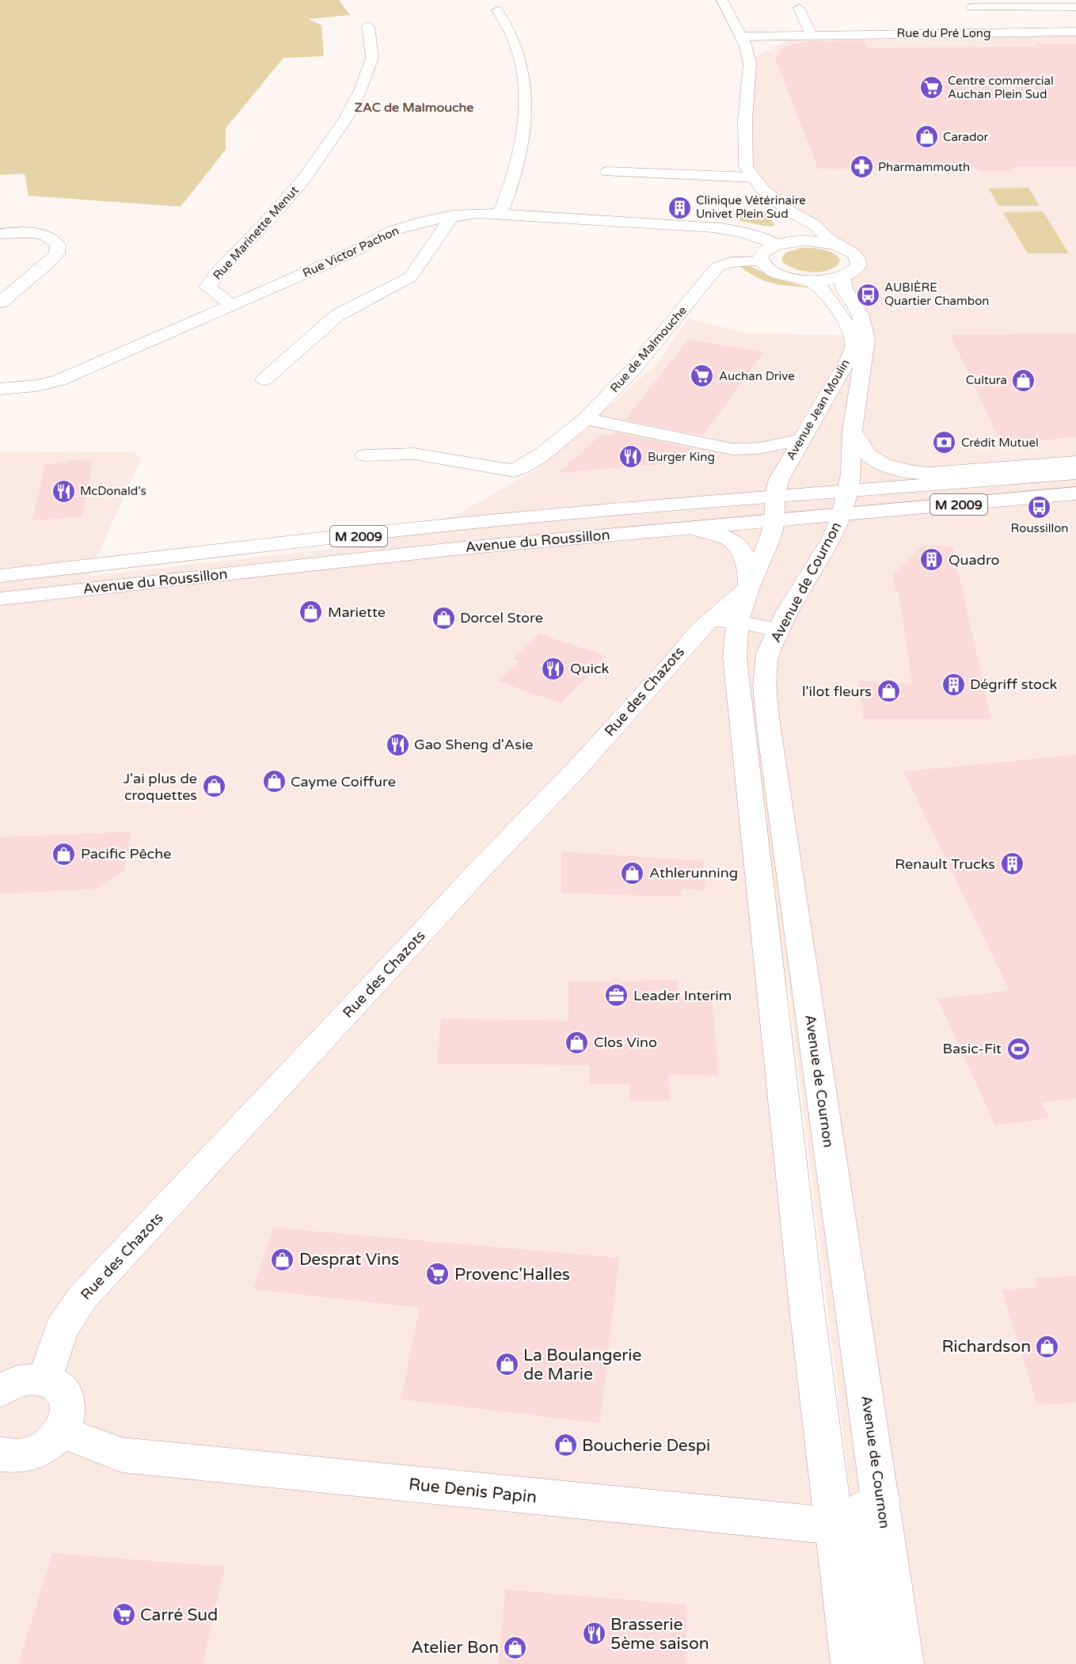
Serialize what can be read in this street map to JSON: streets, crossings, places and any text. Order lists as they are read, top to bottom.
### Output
{
  "streets": {
    "street": [
      "Rue du Pré Long",
      "Rue Marinette Menut",
      "Rue Victor Pachon",
      "Rue de Malmouche",
      "Avenue Jean Moulin",
      "M 2009",
      "Avenue du Roussillon",
      "Avenue de Cournon",
      "Rue des Chazots",
      "Rue Denis Papin"
    ]
  },
  "crossings": [
    ["Rue Marinette Menut", "Rue Victor Pachon"],
    ["Avenue Jean Moulin", "Avenue du Roussillon"],
    ["Avenue Jean Moulin", "Avenue de Cournon"],
    ["Avenue du Roussillon", "Avenue de Cournon"]
  ],
  "districts": ["ZAC de Malmouche"],
  "places": {
    "supermarket": [
      "Centre commercial Auchan Plein Sud",
      "Auchan Drive",
      "Provenc'Halles",
      "Carré Sud"
    ],
    "shop": [
      "Carador",
      "Cultura",
      "Mariette",
      "Dorcel Store",
      "l'ilot fleurs",
      "Cayme Coiffure",
      "J'ai plus de croquettes",
      "Pacific Pêche",
      "Athlerunning",
      "Clos Vino",
      "Desprat Vins",
      "Richardson",
      "La Boulangerie de Marie",
      "Boucherie Despi",
      "Atelier Bon"
    ],
    "pharmacy": ["Pharmammouth"],
    "building": [
      "Clinique Vétérinaire Univet Plein Sud",
      "Quadro",
      "Dégriff stock",
      "Renault Trucks"
    ],
    "bus stop": ["AUBIÈRE Quartier Chambon", "Roussillon"],
    "bank": ["Crédit Mutuel"],
    "restaurant": [
      "Burger King",
      "McDonald's",
      "Quick",
      "Gao Sheng d'Asie",
      "Brasserie 5ème saison"
    ],
    "office": ["Leader Interim"],
    "sports": ["Basic-Fit"]
  }
}
